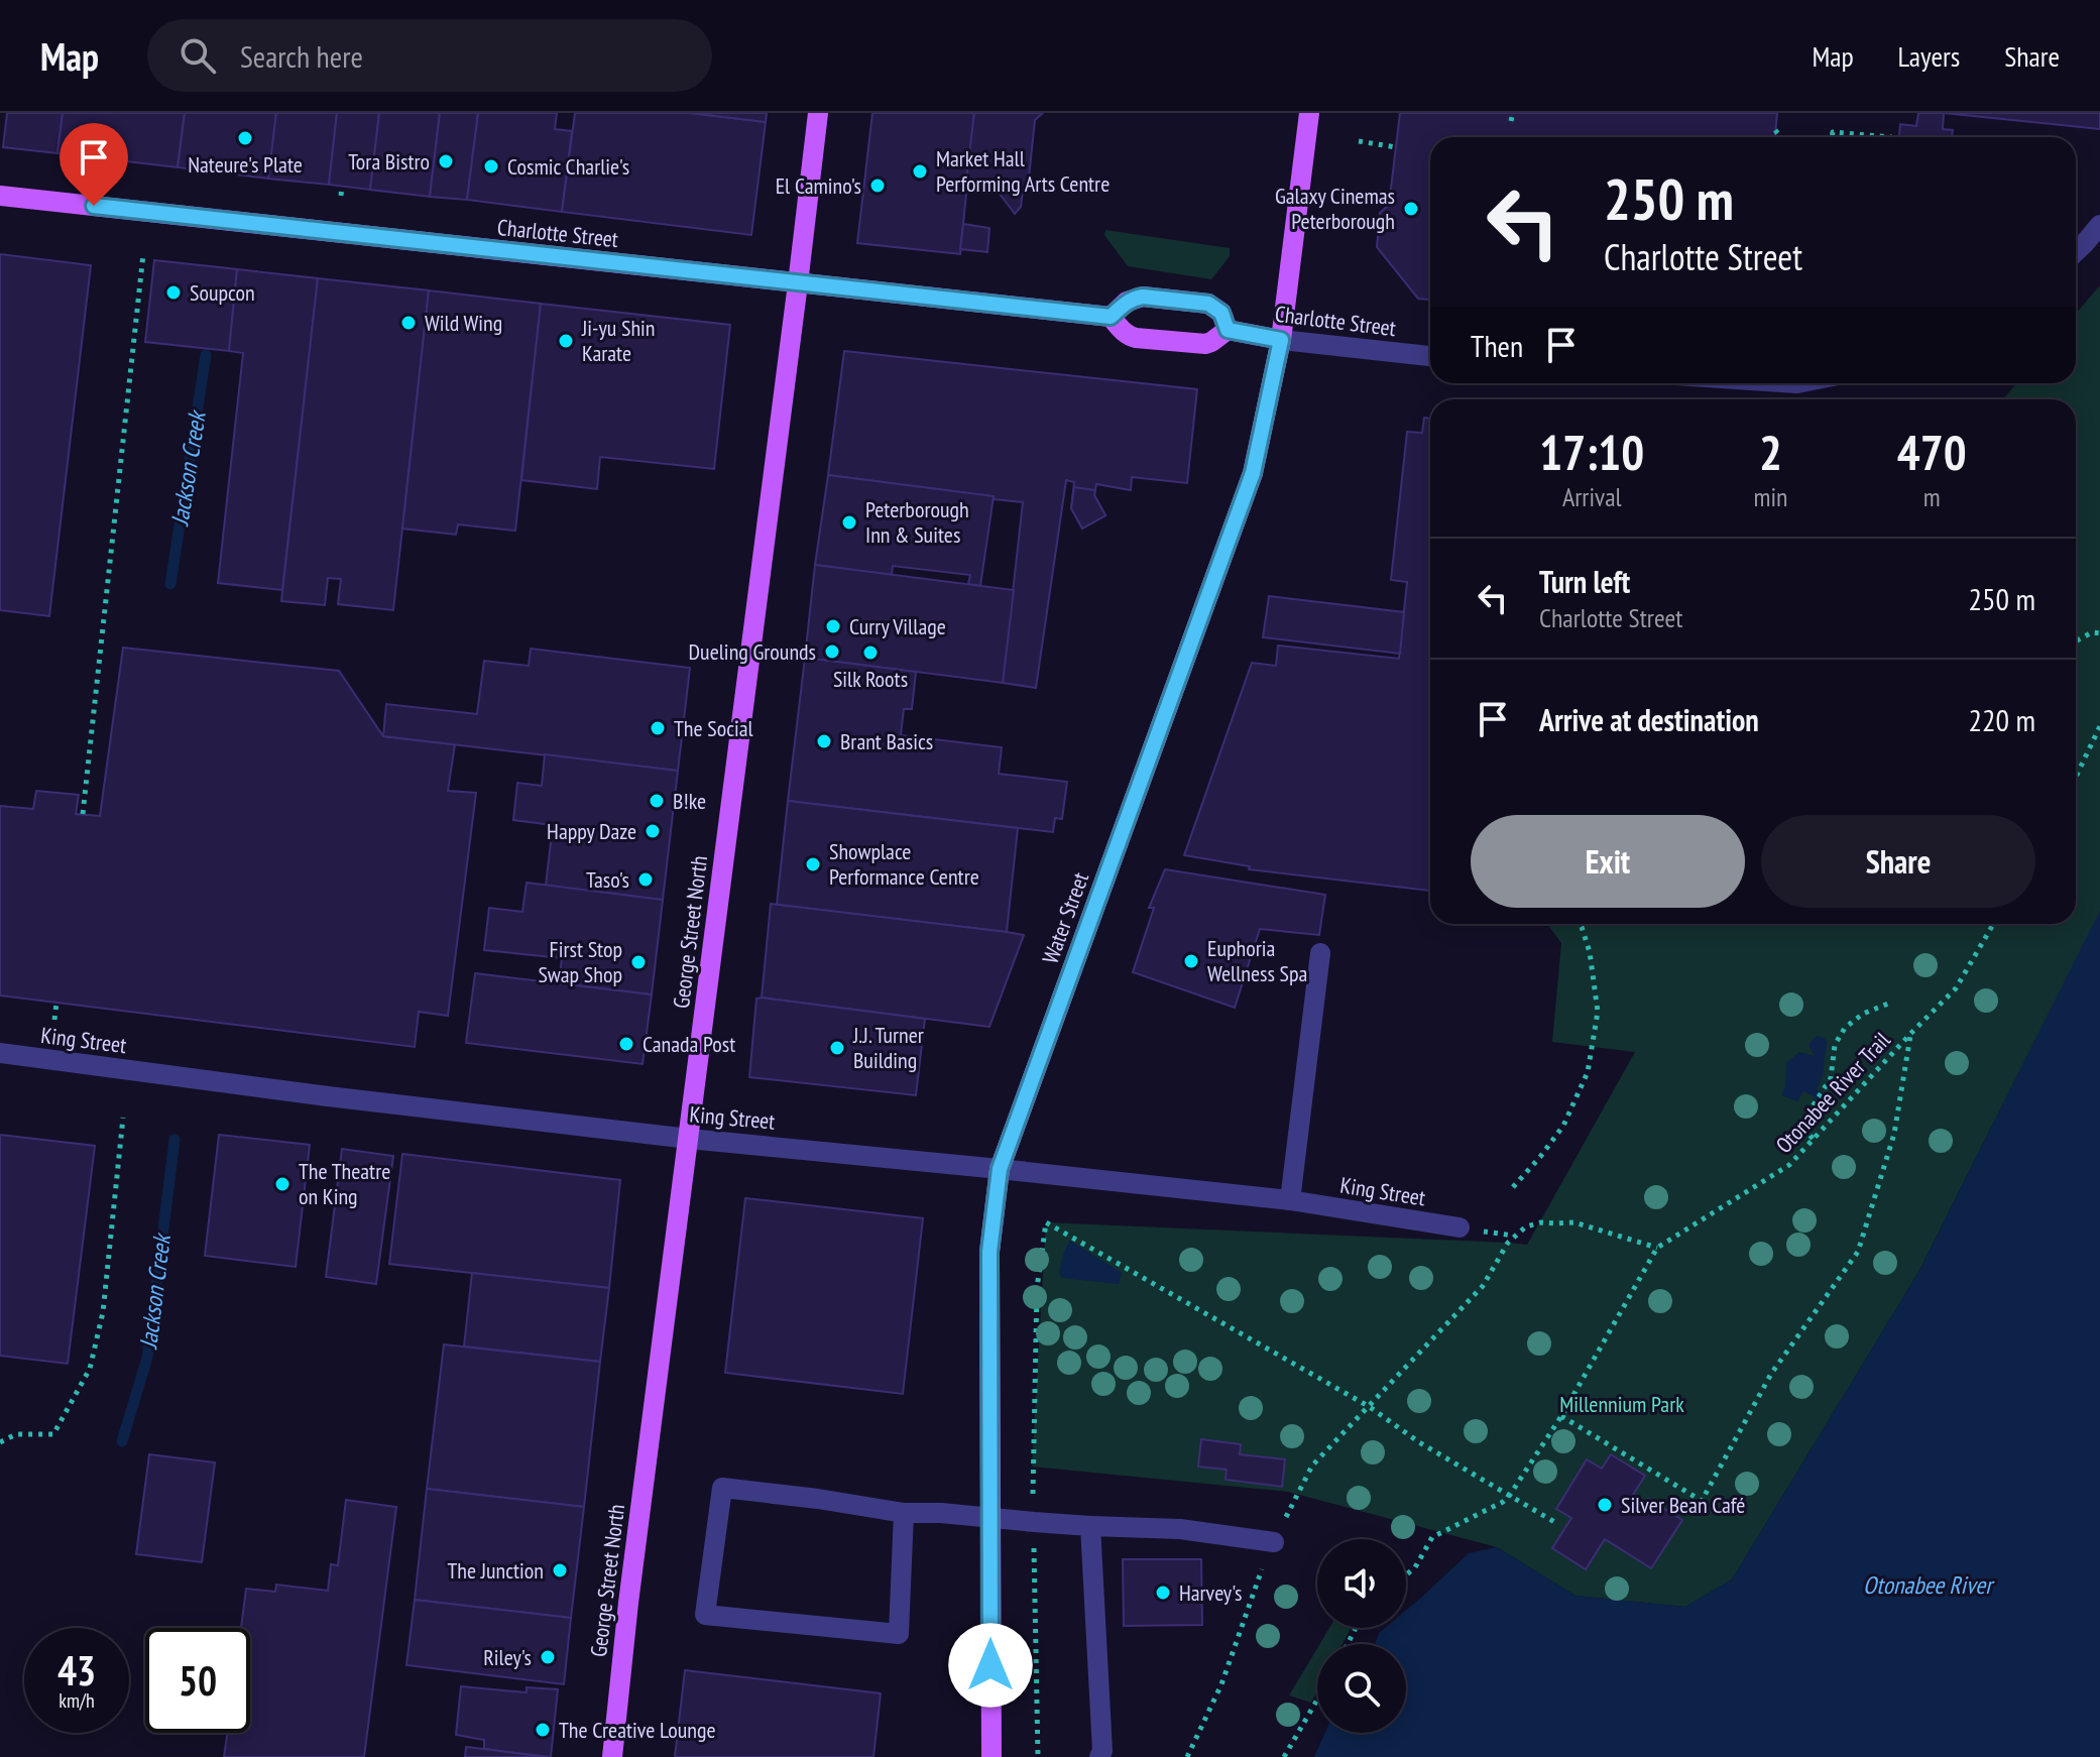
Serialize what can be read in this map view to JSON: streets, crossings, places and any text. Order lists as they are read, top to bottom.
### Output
{
  "streets": {
    "main road": ["Charlotte Street", "Water Street", "George Street North"],
    "street": ["King Street"],
    "path": ["Otonabee River Trail"]
  },
  "crossings": [
    ["Charlotte Street", "Water Street"],
    ["Charlotte Street", "George Street North"],
    ["Water Street", "King Street"],
    ["George Street North", "King Street"]
  ],
  "water": ["Jackson Creek", "Otonabee River"],
  "parks": ["Millennium Park"],
  "places": [
    "Nateure's Plate",
    "Tora Bistro",
    "Cosmic Charlie's",
    "Market Hall Performing Arts Centre",
    "El Camino's",
    "Galaxy Cinemas Peterborough",
    "Soupcon",
    "Wild Wing",
    "Ji-yu Shin Karate",
    "Peterborough Inn & Suites",
    "Curry Village",
    "Dueling Grounds",
    "Silk Roots",
    "The Social",
    "Brant Basics",
    "B!ke",
    "Happy Daze",
    "Showplace Performance Centre",
    "Taso's",
    "Euphoria Wellness Spa",
    "First Stop Swap Shop",
    "Canada Post",
    "J.J. Turner Building",
    "The Theatre on King",
    "Silver Bean Café",
    "The Junction",
    "Harvey's",
    "Riley's",
    "The Creative Lounge"
  ],
  "page": {
    "header": "Map",
    "search": "Search here",
    "nav": ["Map", "Layers", "Share"],
    "turn": ["250 m", "Charlotte Street"],
    "then": "Then",
    "eta": [
      "17:10",
      "Arrival",
      "2",
      "min",
      "470",
      "m"
    ],
    "list": [
      {
        "name": "Turn left",
        "note": "Charlotte Street",
        "value": "250 m"
      },
      {
        "name": "Arrive at destination",
        "value": "220 m"
      }
    ],
    "buttons": ["Exit", "Share"],
    "speed": "43 km/h",
    "limit": "50"
  }
}
